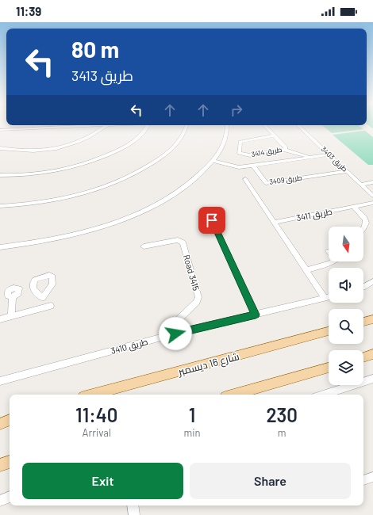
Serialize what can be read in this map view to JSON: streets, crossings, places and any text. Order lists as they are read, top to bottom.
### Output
{
  "streets": {
    "main road": ["شارع 16 ديسمبر"],
    "street": [
      "طريق 3414",
      "طريق 3403",
      "طريق 3409",
      "طريق 3411",
      "Road 3415",
      "طريق 3410"
    ]
  },
  "crossings": [
    ["طريق 3403", "طريق 3409"],
    ["Road 3415", "طريق 3410"]
  ],
  "north": "bottom",
  "page": {
    "status": "11:39",
    "turn": ["80 m", "طريق 3413"],
    "eta": [
      "11:40",
      "Arrival",
      "1",
      "min",
      "230",
      "m"
    ],
    "buttons": ["Exit", "Share"]
  }
}
